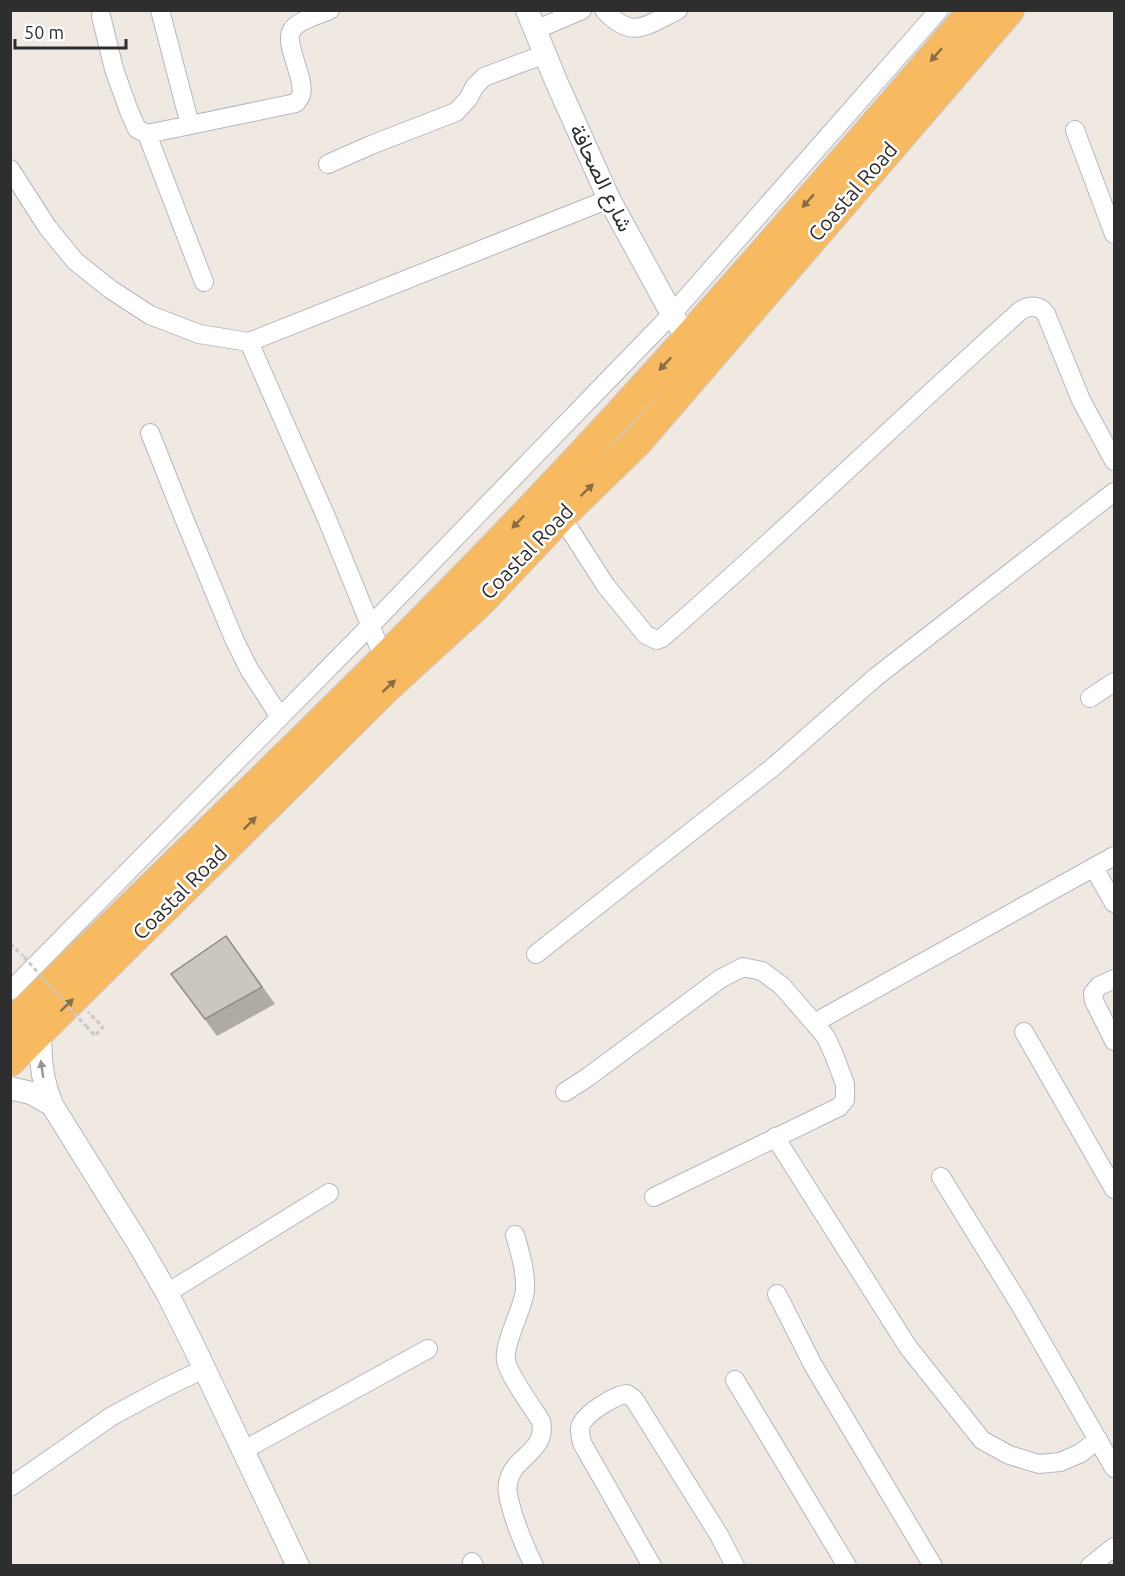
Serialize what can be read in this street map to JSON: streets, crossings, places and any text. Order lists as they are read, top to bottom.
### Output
{
  "streets": {
    "highway": ["Coastal Road"],
    "street": ["شارع الصحافة"]
  },
  "crossings": [
    ["شارع الصحافة", "Coastal Road"]
  ],
  "scale_bar": "50 m"
}
